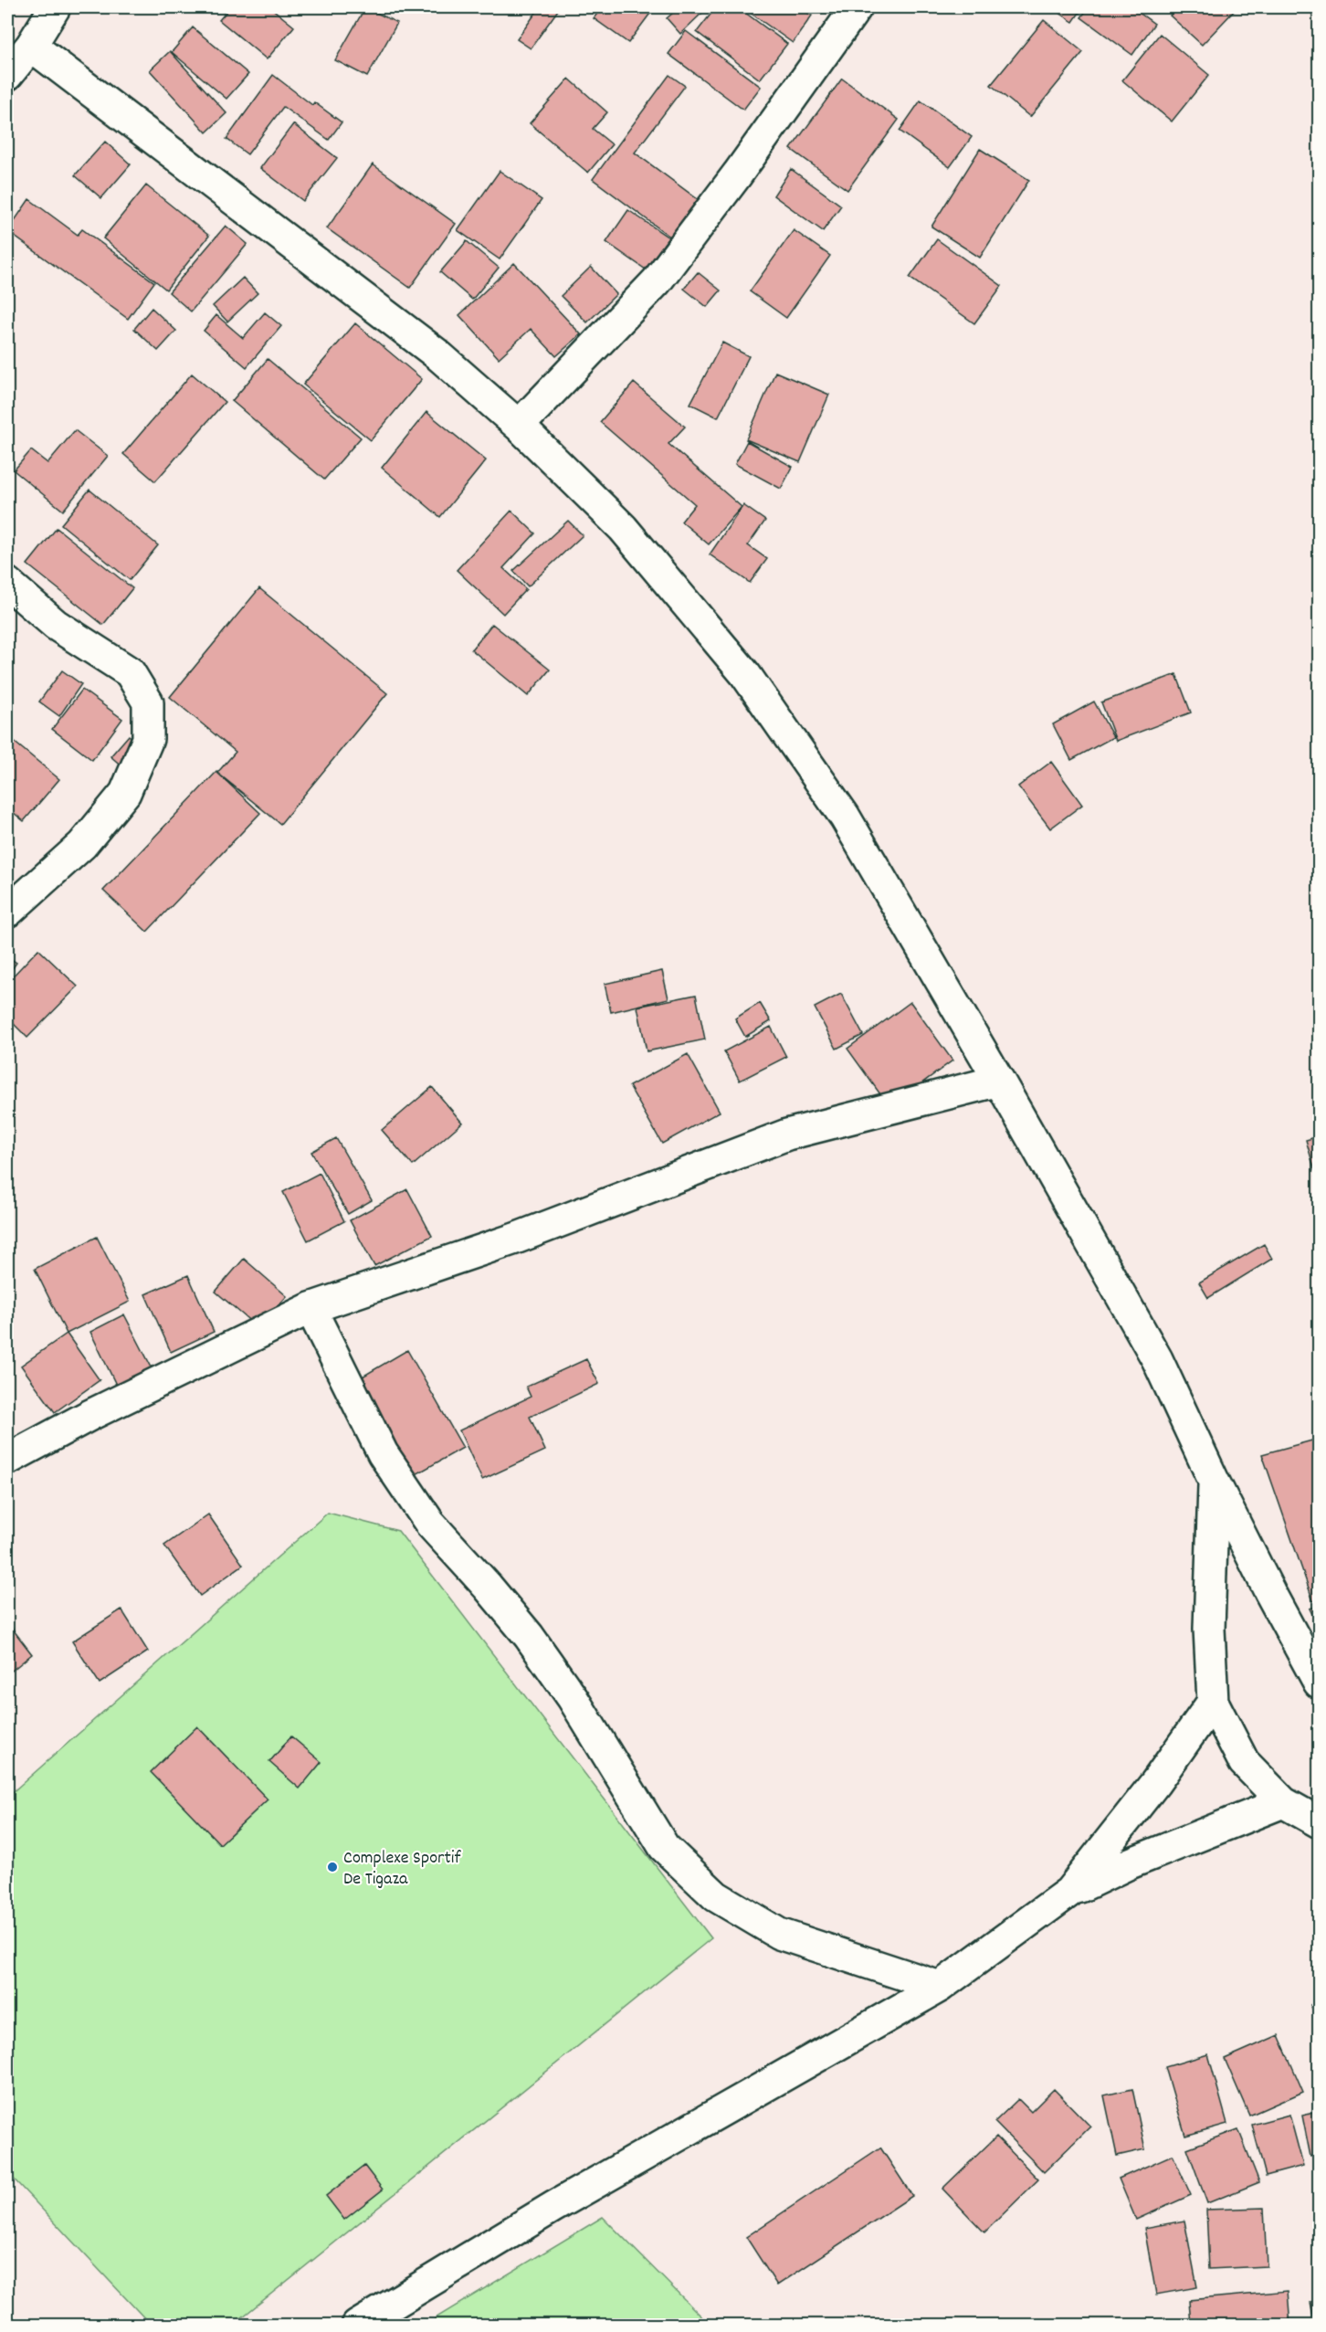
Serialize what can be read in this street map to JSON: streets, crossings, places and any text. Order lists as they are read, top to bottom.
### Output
{
  "places": ["Complexe Sportif De Tigaza"]
}
